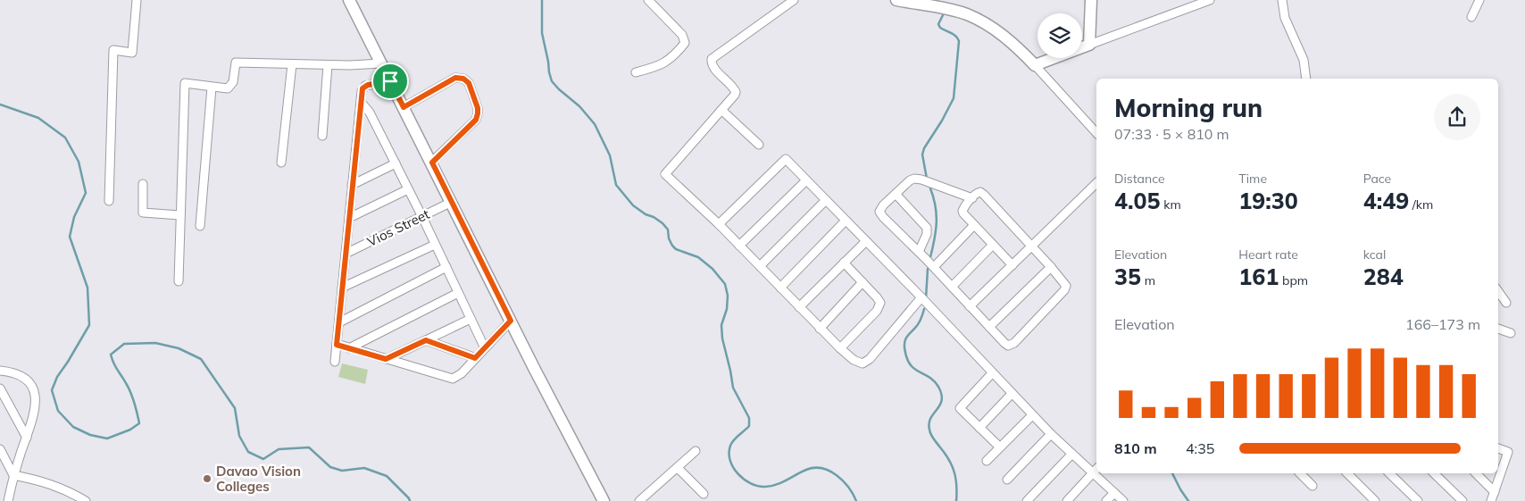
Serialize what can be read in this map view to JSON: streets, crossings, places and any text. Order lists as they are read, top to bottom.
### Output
{
  "streets": {
    "street": ["Vios Street"]
  },
  "places": ["Davao Vision Colleges"],
  "page": {
    "heading": ["Morning run", "07:33 · 5 × 810 m"],
    "stats": [
      ["Distance", "4.05 km"],
      ["Time", "19:30"],
      ["Pace", "4:49 /km"],
      ["Elevation", "35 m"],
      ["Heart rate", "161 bpm"],
      ["kcal", "284"]
    ],
    "chart": ["Elevation", "166–173 m"],
    "list": [
      {
        "name": "810 m",
        "note": "4:35"
      }
    ]
  }
}
